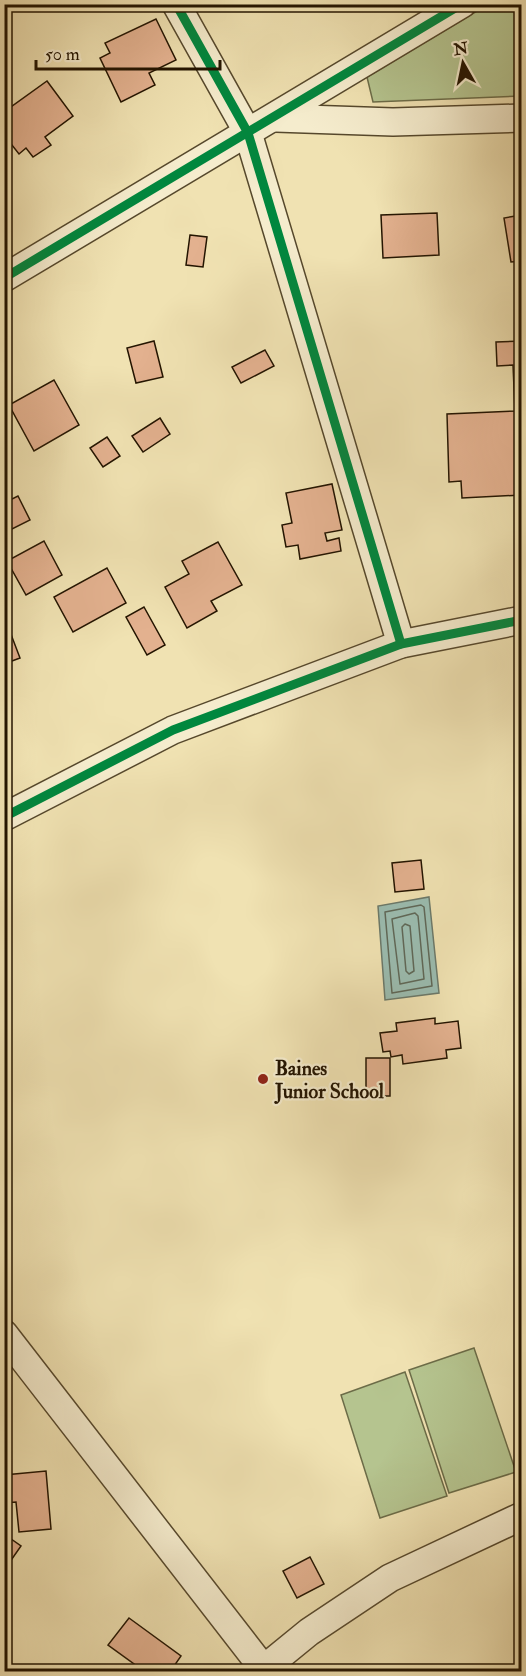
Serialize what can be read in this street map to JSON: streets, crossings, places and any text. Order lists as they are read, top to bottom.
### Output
{
  "places": ["Baines Junior School"],
  "scale_bar": "50 m",
  "north": "top"
}
